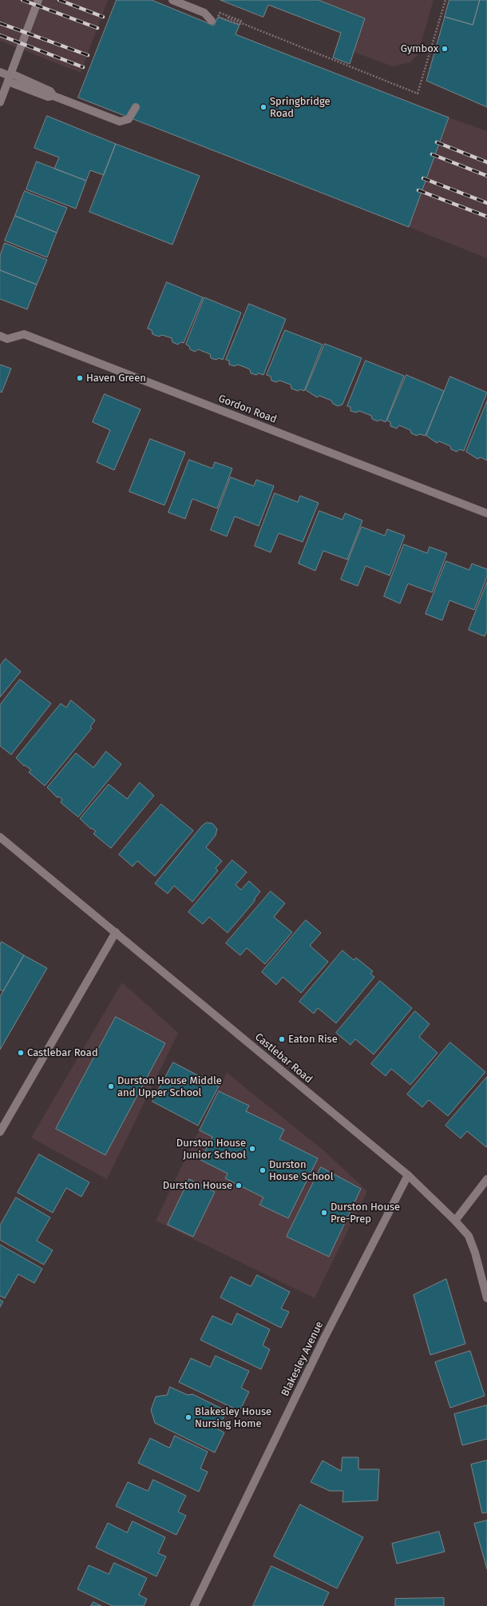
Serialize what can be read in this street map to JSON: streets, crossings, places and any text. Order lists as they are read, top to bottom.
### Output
{
  "streets": {
    "street": ["Gordon Road", "Castlebar Road", "Blakesley Avenue"]
  },
  "crossings": [
    ["Castlebar Road", "Blakesley Avenue"]
  ],
  "places": [
    "Gymbox",
    "Springbridge Road",
    "Haven Green",
    "Eaton Rise",
    "Castlebar Road",
    "Durston House Middle and Upper School",
    "Durston House Junior School",
    "Durston House School",
    "Durston House",
    "Durston House Pre-Prep",
    "Blakesley House Nursing Home"
  ]
}
